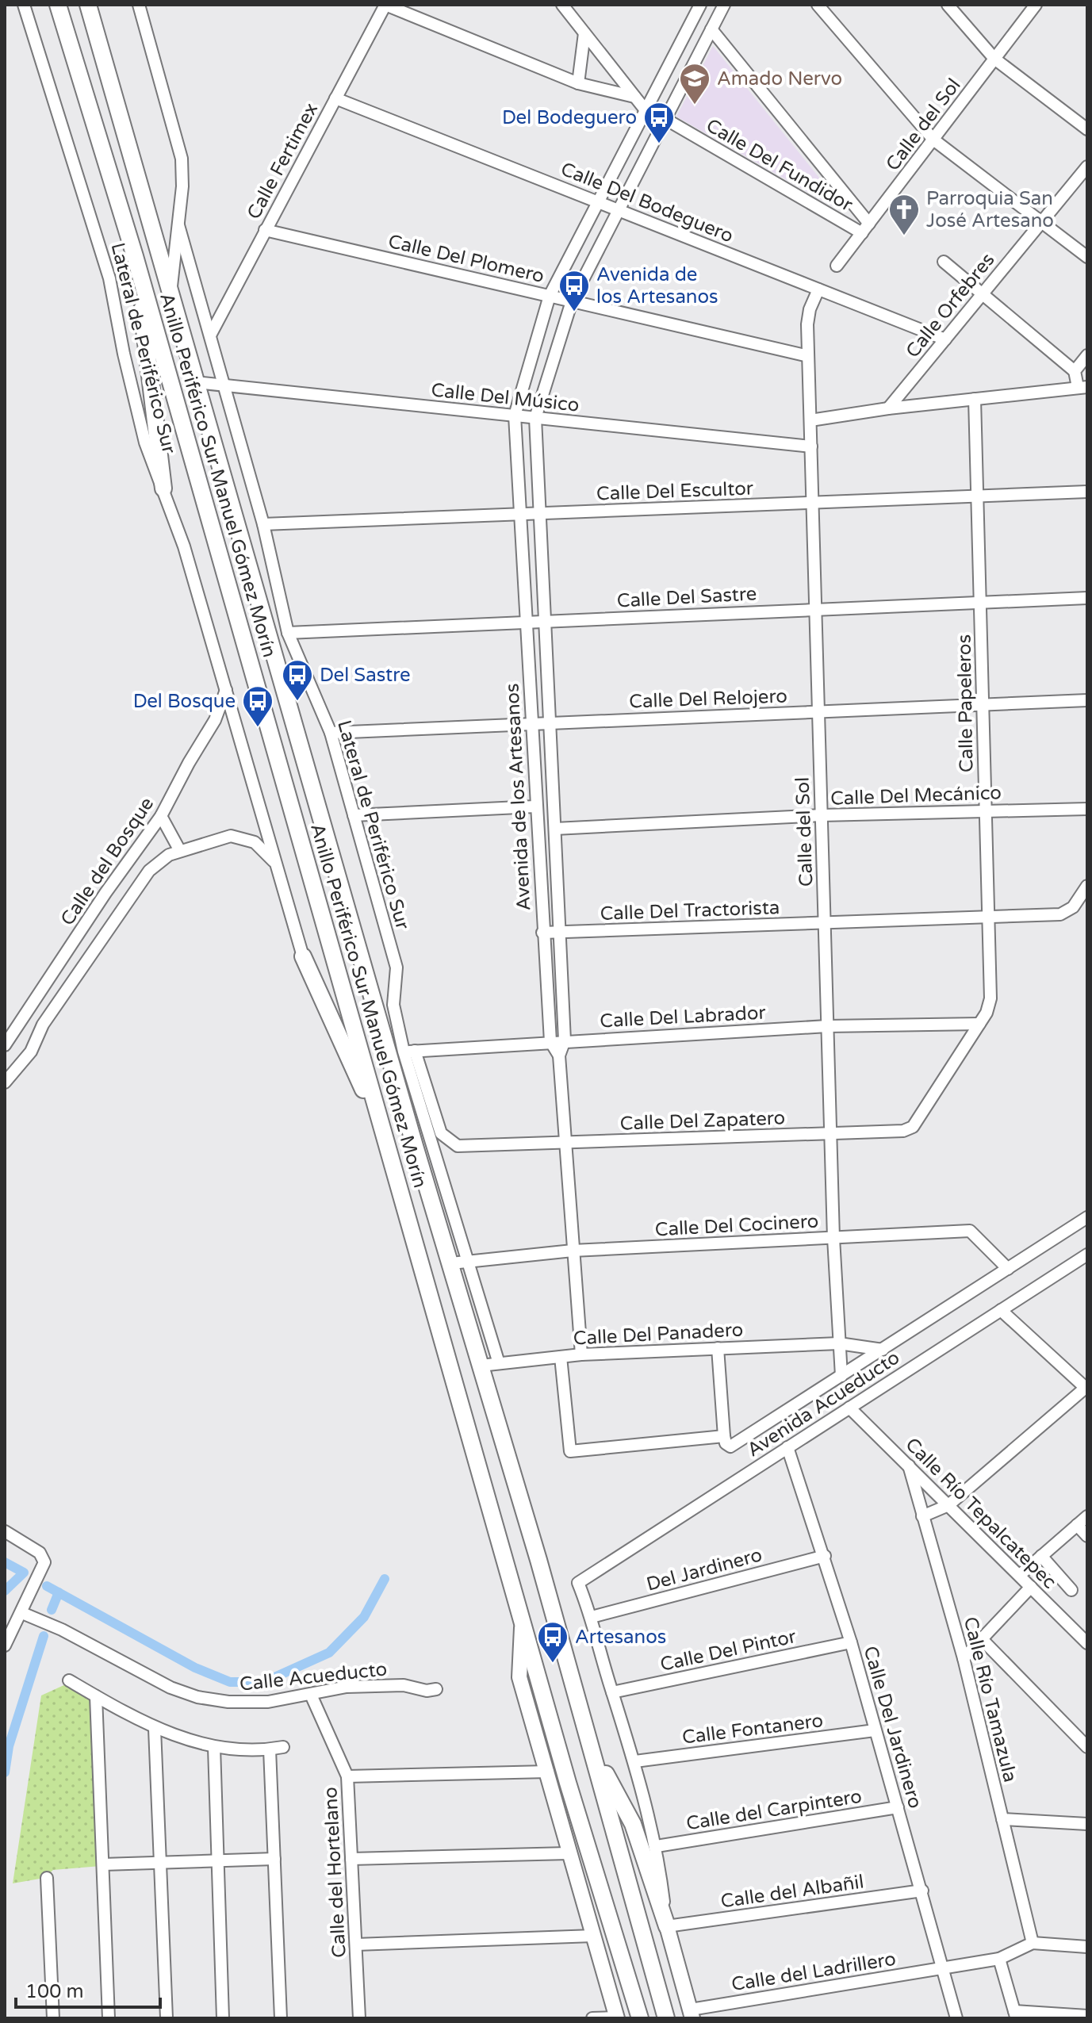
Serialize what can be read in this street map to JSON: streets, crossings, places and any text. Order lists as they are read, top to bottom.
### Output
{
  "streets": {
    "highway": ["Anillo Periférico Sur Manuel Gómez Morín"],
    "street": [
      "Calle del Sol",
      "Calle Fertimex",
      "Calle Del Fundidor",
      "Calle Del Bodeguero",
      "Calle Del Plomero",
      "Calle Orfebres",
      "Lateral de Periférico Sur",
      "Calle Del Músico",
      "Calle Del Escultor",
      "Calle Del Sastre",
      "Calle Del Relojero",
      "Calle Papeleros",
      "Calle Del Mecánico",
      "Avenida de los Artesanos",
      "Calle del Bosque",
      "Calle Del Tractorista",
      "Calle Del Labrador",
      "Calle Del Zapatero",
      "Calle Del Cocinero",
      "Calle Del Panadero",
      "Avenida Acueducto",
      "Calle Río Tepalcatepec",
      "Del Jardinero",
      "Calle Del Pintor",
      "Calle Acueducto",
      "Calle Río Tamazula",
      "Calle Del Jardinero",
      "Calle Fontanero",
      "Calle del Carpintero",
      "Calle del Hortelano",
      "Calle del Albañil",
      "Calle del Ladrillero"
    ]
  },
  "crossings": [
    ["Calle del Sol", "Calle Del Fundidor"],
    ["Calle del Sol", "Calle Del Bodeguero"],
    ["Calle del Sol", "Calle Del Plomero"],
    ["Calle del Sol", "Calle Del Músico"],
    ["Calle del Sol", "Calle Del Escultor"],
    ["Calle del Sol", "Calle Del Sastre"],
    ["Calle del Sol", "Calle Del Relojero"],
    ["Calle del Sol", "Calle Del Mecánico"],
    ["Calle del Sol", "Calle Del Tractorista"],
    ["Calle del Sol", "Calle Del Labrador"],
    ["Calle del Sol", "Calle Del Zapatero"],
    ["Calle del Sol", "Calle Del Cocinero"],
    ["Calle del Sol", "Calle Del Panadero"],
    ["Calle del Sol", "Avenida Acueducto"],
    ["Calle Fertimex", "Calle Del Bodeguero"],
    ["Calle Fertimex", "Calle Del Plomero"],
    ["Calle Fertimex", "Lateral de Periférico Sur"],
    ["Calle Del Fundidor", "Avenida de los Artesanos"],
    ["Calle Del Bodeguero", "Calle Orfebres"],
    ["Calle Del Bodeguero", "Avenida de los Artesanos"],
    ["Calle Del Plomero", "Avenida de los Artesanos"],
    ["Lateral de Periférico Sur", "Calle Del Músico"],
    ["Lateral de Periférico Sur", "Anillo Periférico Sur Manuel Gómez Morín"],
    ["Lateral de Periférico Sur", "Calle Del Escultor"],
    ["Lateral de Periférico Sur", "Calle Del Sastre"],
    ["Lateral de Periférico Sur", "Calle Del Relojero"],
    ["Lateral de Periférico Sur", "Calle del Bosque"],
    ["Lateral de Periférico Sur", "Calle Del Labrador"],
    ["Lateral de Periférico Sur", "Calle Del Zapatero"],
    ["Lateral de Periférico Sur", "Calle Del Cocinero"],
    ["Lateral de Periférico Sur", "Calle Del Panadero"],
    ["Calle Del Músico", "Anillo Periférico Sur Manuel Gómez Morín"],
    ["Calle Del Músico", "Avenida de los Artesanos"],
    ["Anillo Periférico Sur Manuel Gómez Morín", "Calle Del Labrador"],
    ["Anillo Periférico Sur Manuel Gómez Morín", "Calle Del Zapatero"],
    ["Anillo Periférico Sur Manuel Gómez Morín", "Calle Del Cocinero"],
    ["Anillo Periférico Sur Manuel Gómez Morín", "Calle Del Panadero"],
    ["Calle Del Escultor", "Calle Papeleros"],
    ["Calle Del Escultor", "Avenida de los Artesanos"],
    ["Calle Del Sastre", "Calle Papeleros"],
    ["Calle Del Sastre", "Avenida de los Artesanos"],
    ["Calle Del Relojero", "Calle Papeleros"],
    ["Calle Del Relojero", "Avenida de los Artesanos"],
    ["Calle Papeleros", "Calle Del Mecánico"],
    ["Calle Papeleros", "Calle Del Tractorista"],
    ["Calle Papeleros", "Calle Del Zapatero"],
    ["Calle Del Mecánico", "Avenida de los Artesanos"],
    ["Avenida de los Artesanos", "Calle Del Tractorista"],
    ["Avenida de los Artesanos", "Calle Del Labrador"],
    ["Avenida de los Artesanos", "Calle Del Zapatero"],
    ["Avenida de los Artesanos", "Calle Del Cocinero"],
    ["Avenida de los Artesanos", "Calle Del Panadero"],
    ["Calle Del Labrador", "Calle Del Zapatero"],
    ["Calle Del Cocinero", "Avenida Acueducto"],
    ["Calle Del Panadero", "Avenida Acueducto"],
    ["Avenida Acueducto", "Calle Río Tepalcatepec"],
    ["Avenida Acueducto", "Del Jardinero"],
    ["Avenida Acueducto", "Calle Del Jardinero"],
    ["Calle Río Tepalcatepec", "Calle Río Tamazula"],
    ["Del Jardinero", "Calle Del Jardinero"],
    ["Calle Del Pintor", "Calle Del Jardinero"],
    ["Calle Acueducto", "Calle del Hortelano"],
    ["Calle Río Tamazula", "Calle del Ladrillero"],
    ["Calle Del Jardinero", "Calle Fontanero"],
    ["Calle Del Jardinero", "Calle del Carpintero"],
    ["Calle Del Jardinero", "Calle del Albañil"],
    ["Calle Del Jardinero", "Calle del Ladrillero"]
  ],
  "places": {
    "school or university": ["Amado Nervo"],
    "bus stop": [
      "Del Bodeguero",
      "Avenida de los Artesanos",
      "Del Sastre",
      "Del Bosque",
      "Artesanos"
    ],
    "church": ["Parroquia San José Artesano"]
  },
  "scale_bar": "100 m"
}
